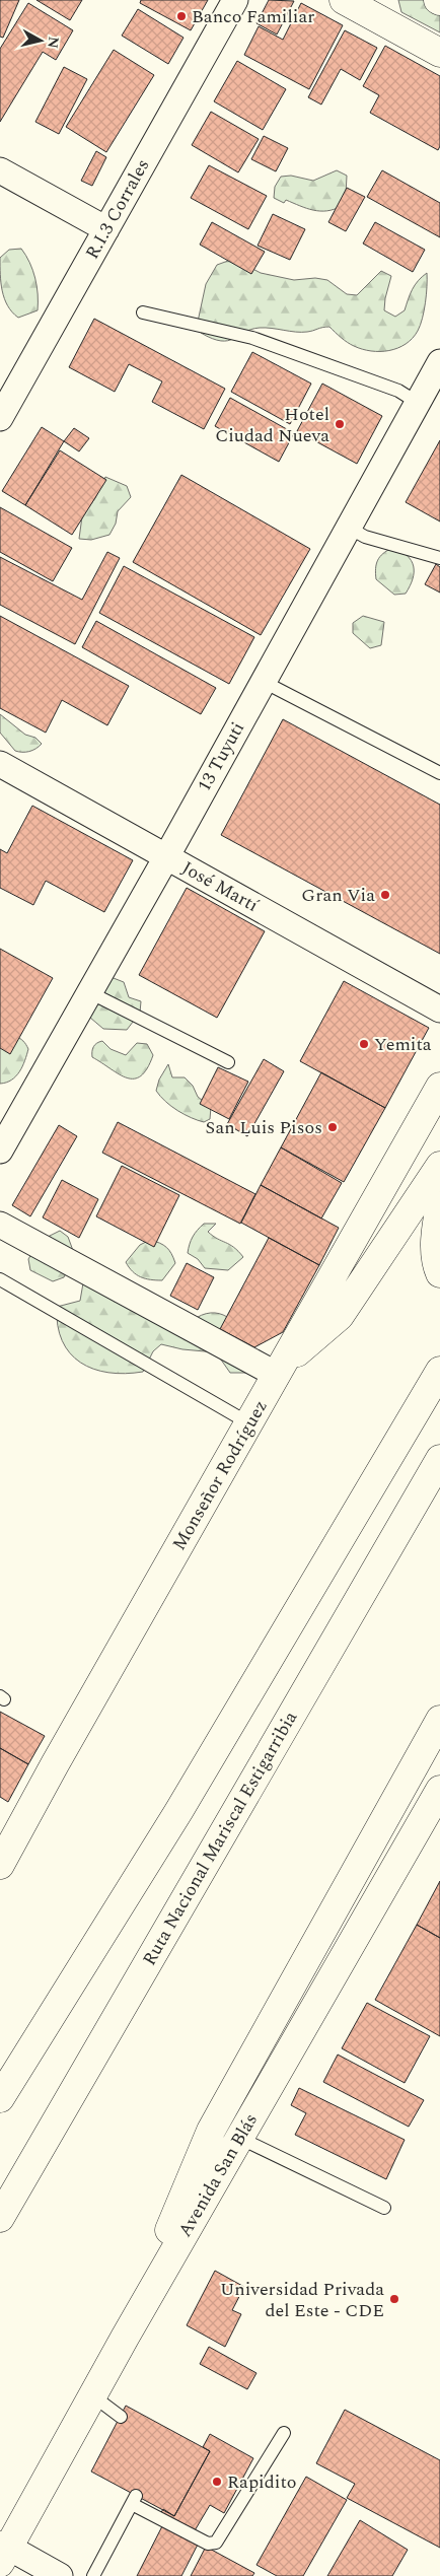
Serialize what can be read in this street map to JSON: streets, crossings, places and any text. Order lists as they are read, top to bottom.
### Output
{
  "streets": {
    "main road": ["Monseñor Rodríguez", "Ruta Nacional Mariscal Estigarribia", "Avenida San Blás"],
    "street": ["R.I.3 Corrales", "13 Tuyuti", "José Martí"]
  },
  "crossings": [
    ["13 Tuyuti", "José Martí"]
  ],
  "places": [
    "Banco Familiar",
    "Hotel Ciudad Nueva",
    "Gran Via",
    "Yemita",
    "San Luis Pisos",
    "Universidad Privada del Este - CDE",
    "Rapidito"
  ],
  "north": "right"
}
